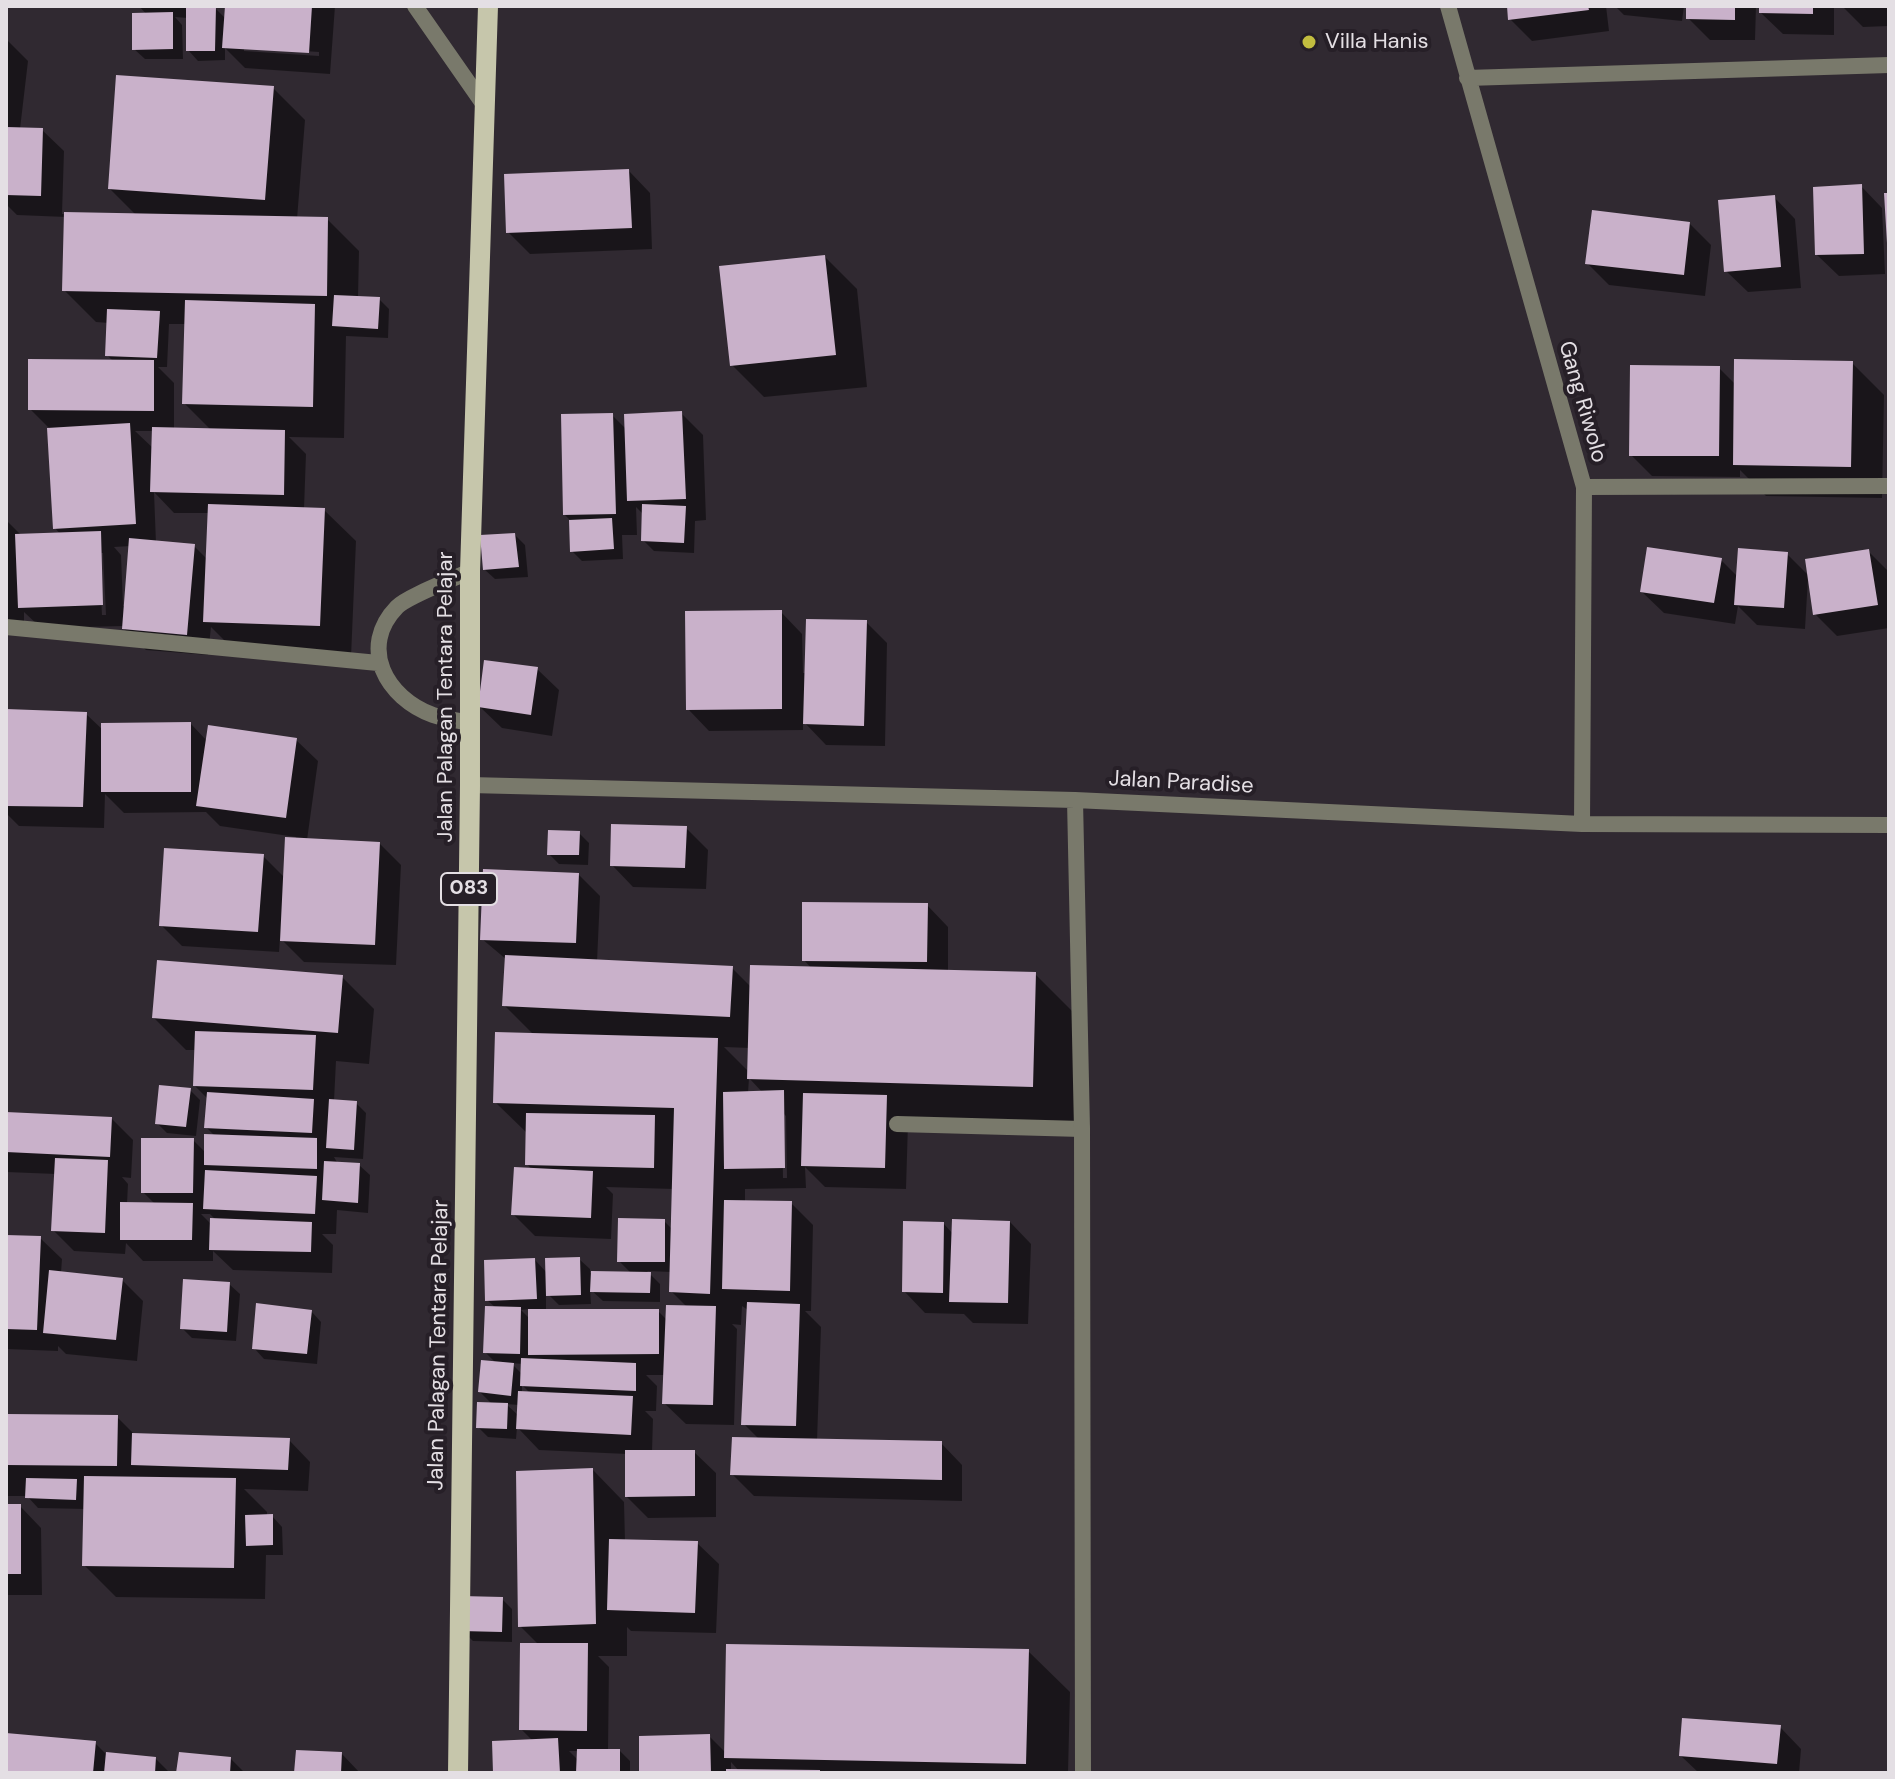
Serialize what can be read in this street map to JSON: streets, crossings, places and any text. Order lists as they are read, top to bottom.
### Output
{
  "streets": {
    "main road": ["Jalan Palagan Tentara Pelajar", "083"],
    "street": ["Gang Riwolo", "Jalan Paradise"]
  },
  "crossings": [
    ["Gang Riwolo", "Jalan Paradise"],
    ["Jalan Palagan Tentara Pelajar", "Jalan Paradise"]
  ],
  "places": ["Villa Hanis"]
}
